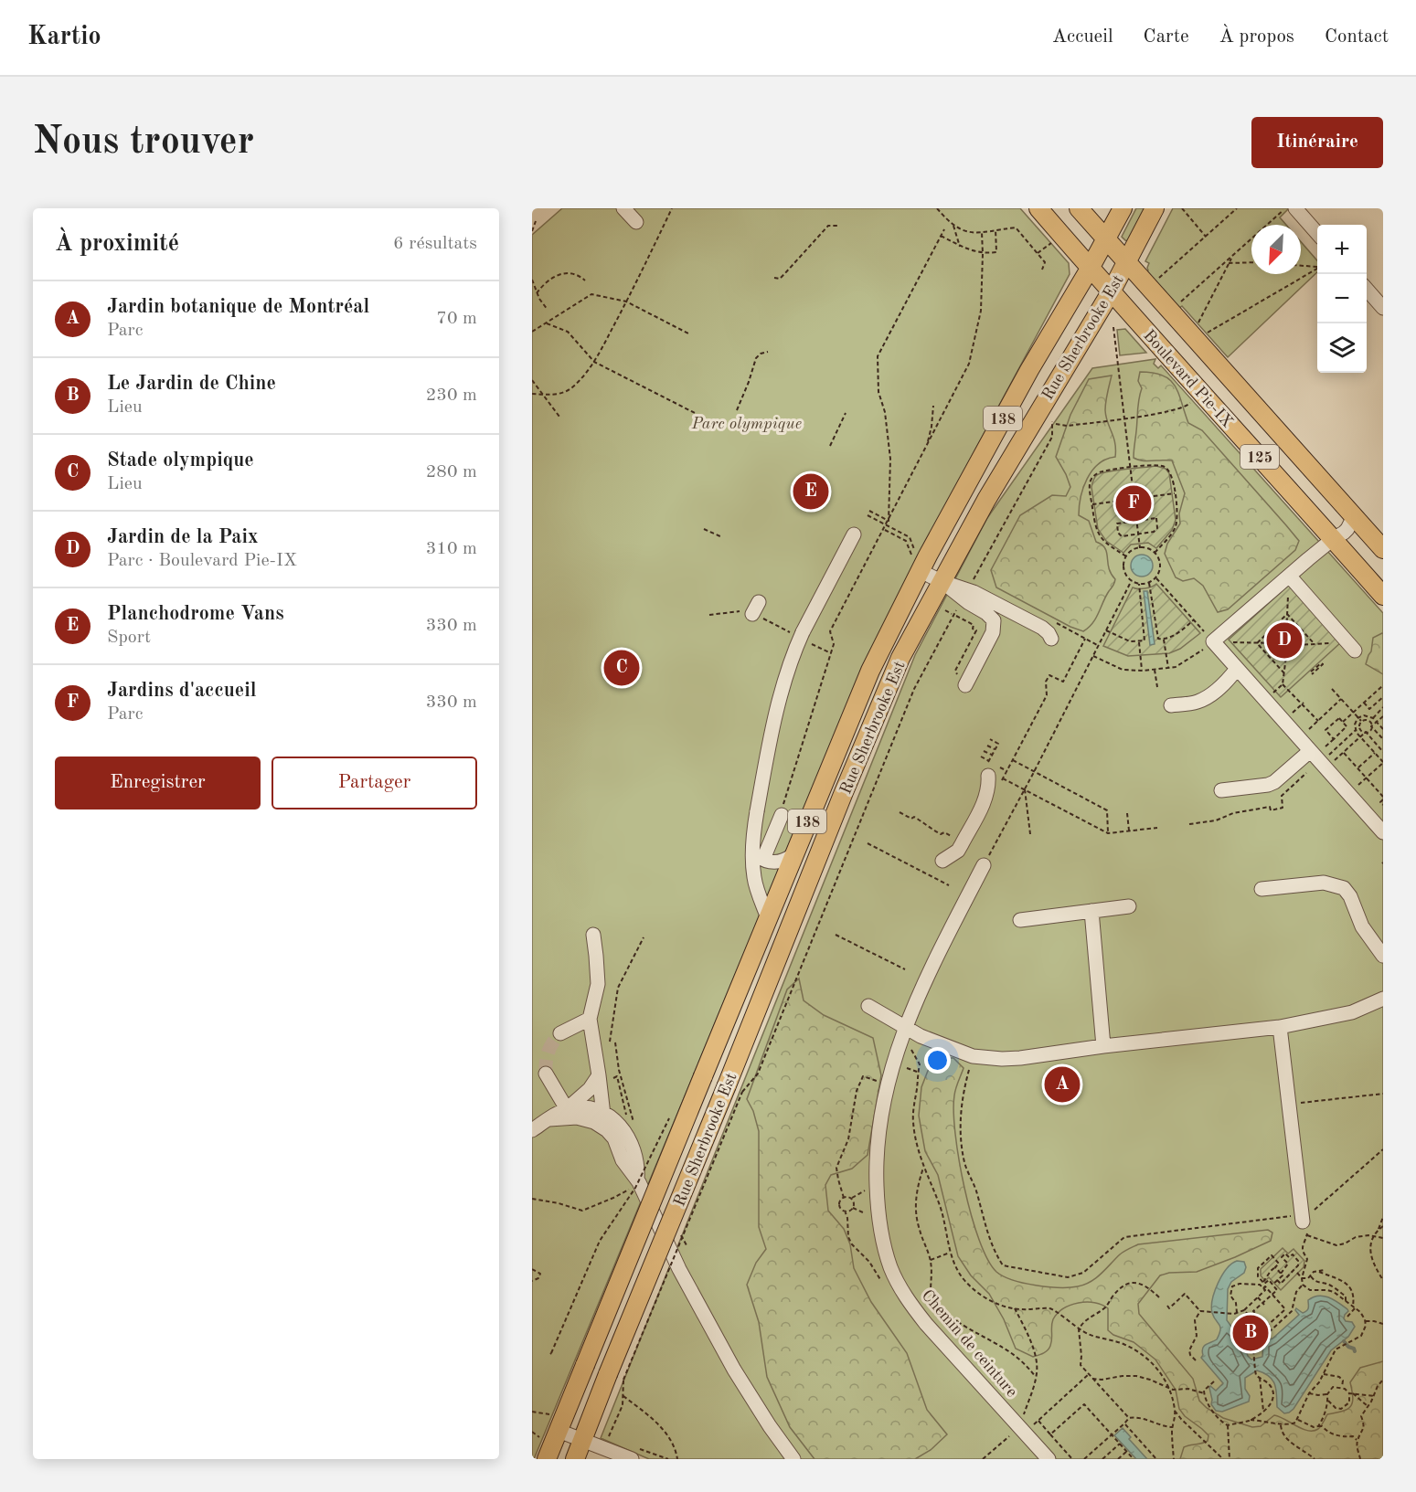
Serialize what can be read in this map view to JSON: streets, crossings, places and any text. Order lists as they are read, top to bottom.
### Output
{
  "streets": {
    "main road": [
      "Rue Sherbrooke Est",
      "Boulevard Pie-IX",
      "138",
      "125"
    ],
    "street": ["Chemin de ceinture"]
  },
  "crossings": [
    ["Rue Sherbrooke Est", "Boulevard Pie-IX"]
  ],
  "parks": ["Parc olympique"],
  "north": "bottom left",
  "page": {
    "header": "Kartio",
    "nav": [
      "Accueil",
      "Carte",
      "À propos",
      "Contact"
    ],
    "buttons": [
      "Itinéraire",
      ["Enregistrer", "Partager"]
    ],
    "title": "Nous trouver",
    "heading": ["À proximité", "6 résultats"],
    "map_buttons": ["+", "−"],
    "list": [
      {
        "mark": "A",
        "name": "Jardin botanique de Montréal",
        "note": "Parc",
        "value": "70 m"
      },
      {
        "mark": "B",
        "name": "Le Jardin de Chine",
        "note": "Lieu",
        "value": "230 m"
      },
      {
        "mark": "C",
        "name": "Stade olympique",
        "note": "Lieu",
        "value": "280 m"
      },
      {
        "mark": "D",
        "name": "Jardin de la Paix",
        "note": "Parc · Boulevard Pie-IX",
        "value": "310 m"
      },
      {
        "mark": "E",
        "name": "Planchodrome Vans",
        "note": "Sport",
        "value": "330 m"
      },
      {
        "mark": "F",
        "name": "Jardins d'accueil",
        "note": "Parc",
        "value": "330 m"
      }
    ],
    "pins": [
      "E",
      "F",
      "D",
      "C",
      "A",
      "B"
    ]
  }
}
